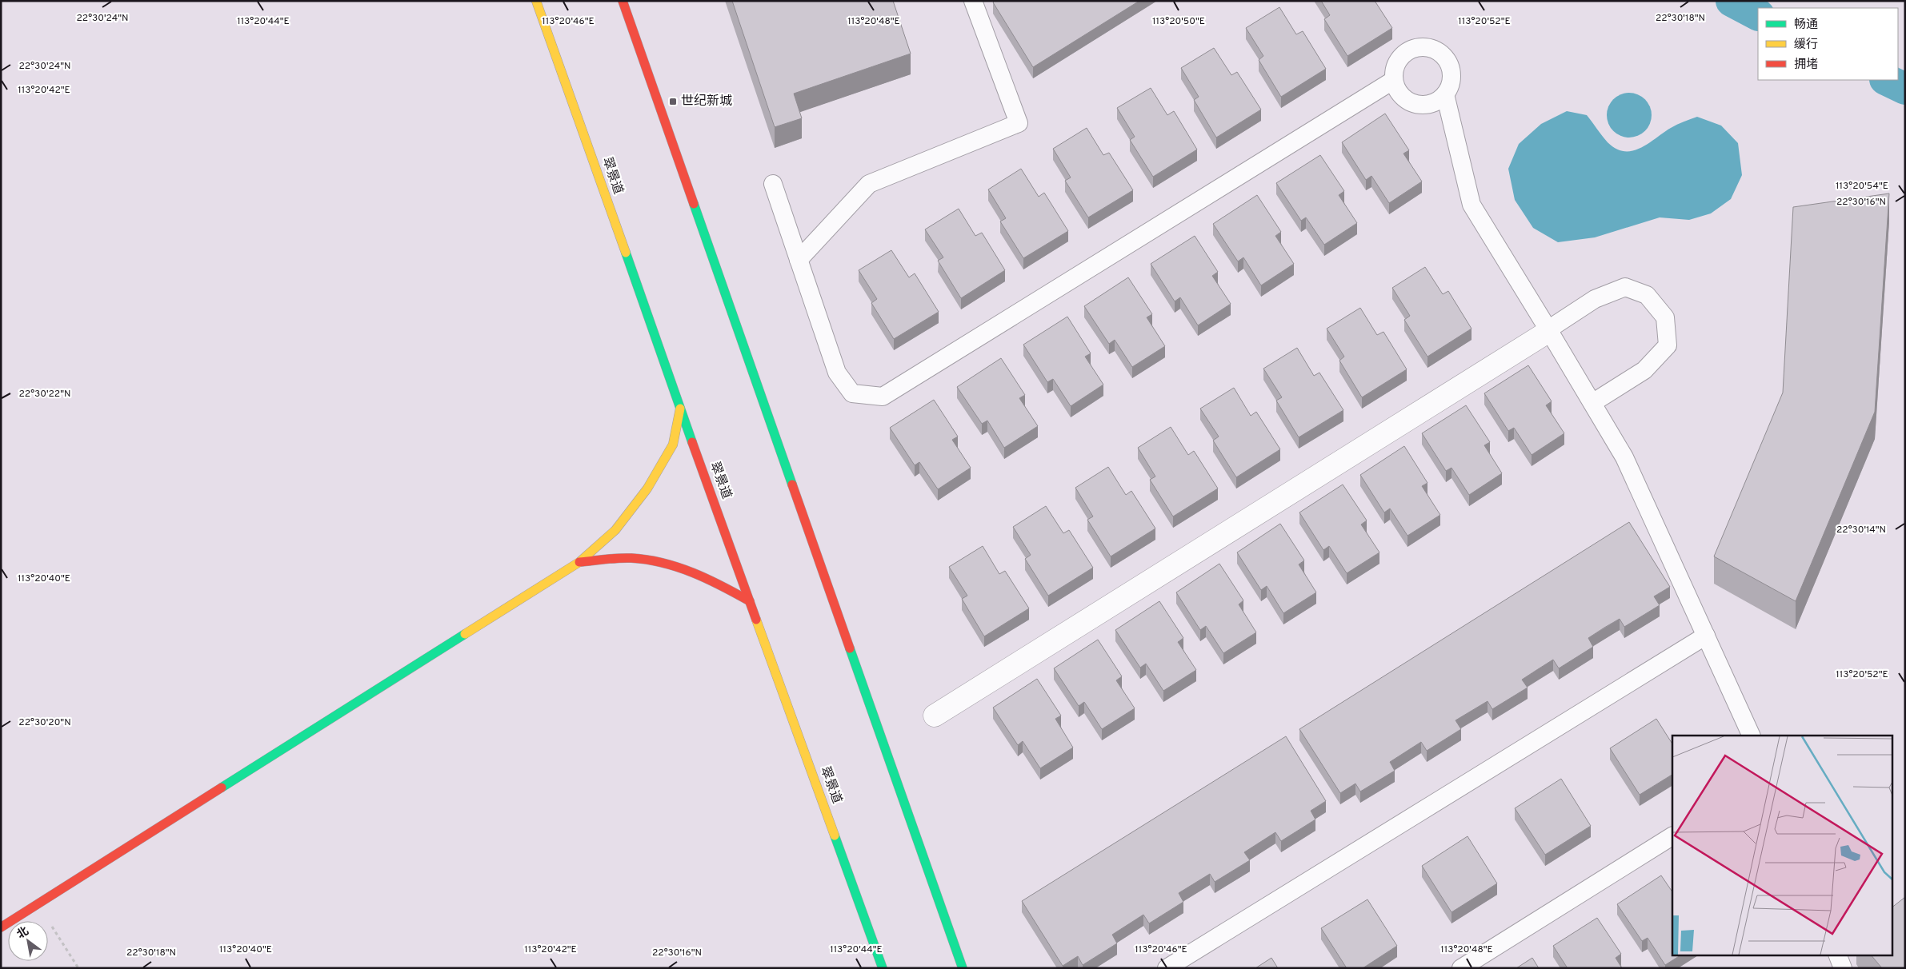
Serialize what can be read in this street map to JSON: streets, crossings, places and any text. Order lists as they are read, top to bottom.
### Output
{
  "streets": {
    "main road": ["翠景道"]
  },
  "places": {
    "transit": ["世纪新城"]
  },
  "legend": ["畅通", "缓行", "拥堵"],
  "north": "top left",
  "coordinates": [
    "22°30'24\"N",
    "22°30'18\"N",
    "113°20'44\"E",
    "113°20'46\"E",
    "113°20'48\"E",
    "113°20'50\"E",
    "113°20'52\"E",
    "113°20'42\"E",
    "113°20'54\"E",
    "22°30'16\"N",
    "22°30'22\"N",
    "22°30'14\"N",
    "113°20'40\"E",
    "22°30'20\"N"
  ]
}
